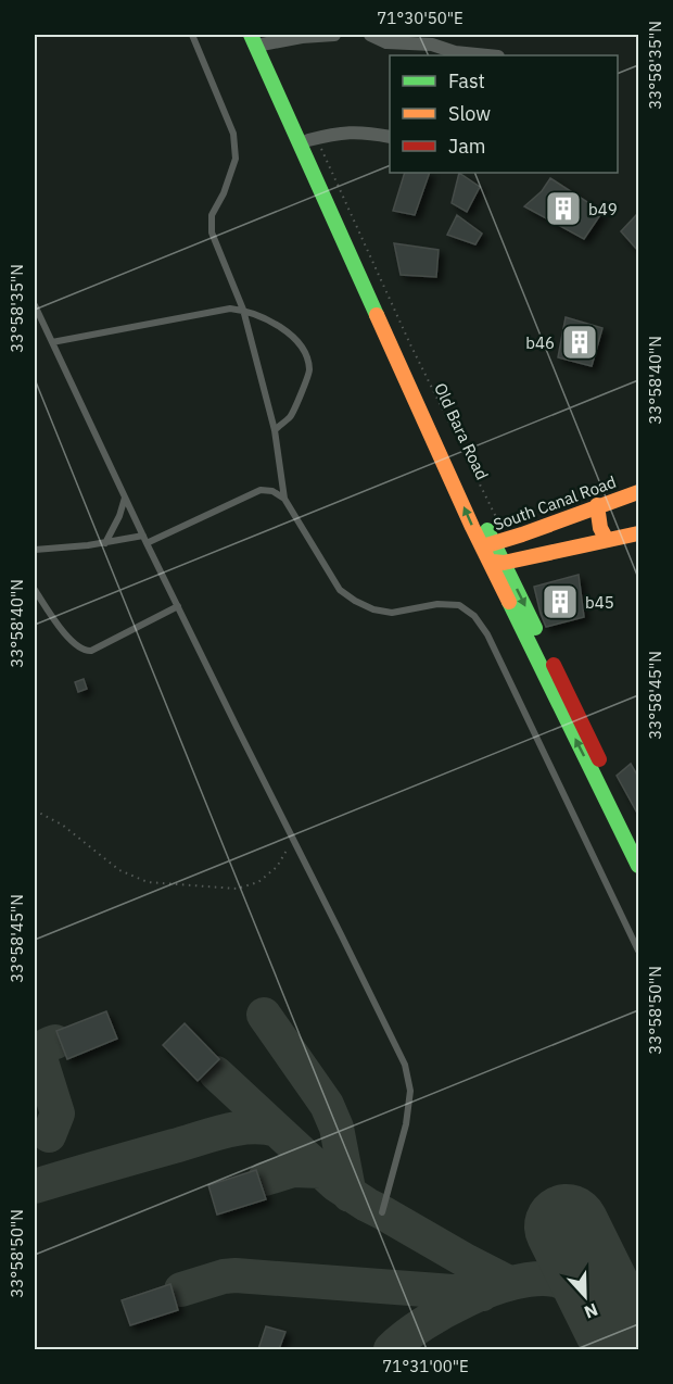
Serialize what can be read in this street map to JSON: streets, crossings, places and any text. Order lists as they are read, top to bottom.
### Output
{
  "streets": {
    "main road": ["Old Bara Road", "South Canal Road"]
  },
  "crossings": [
    ["Old Bara Road", "South Canal Road"]
  ],
  "places": {
    "building": ["b49", "b46", "b45"]
  },
  "legend": ["Fast", "Slow", "Jam"],
  "north": "bottom",
  "coordinates": [
    "71°30'50\"E",
    "33°58'35\"N",
    "33°58'40\"N",
    "33°58'45\"N",
    "33°58'50\"N",
    "71°31'00\"E"
  ]
}
